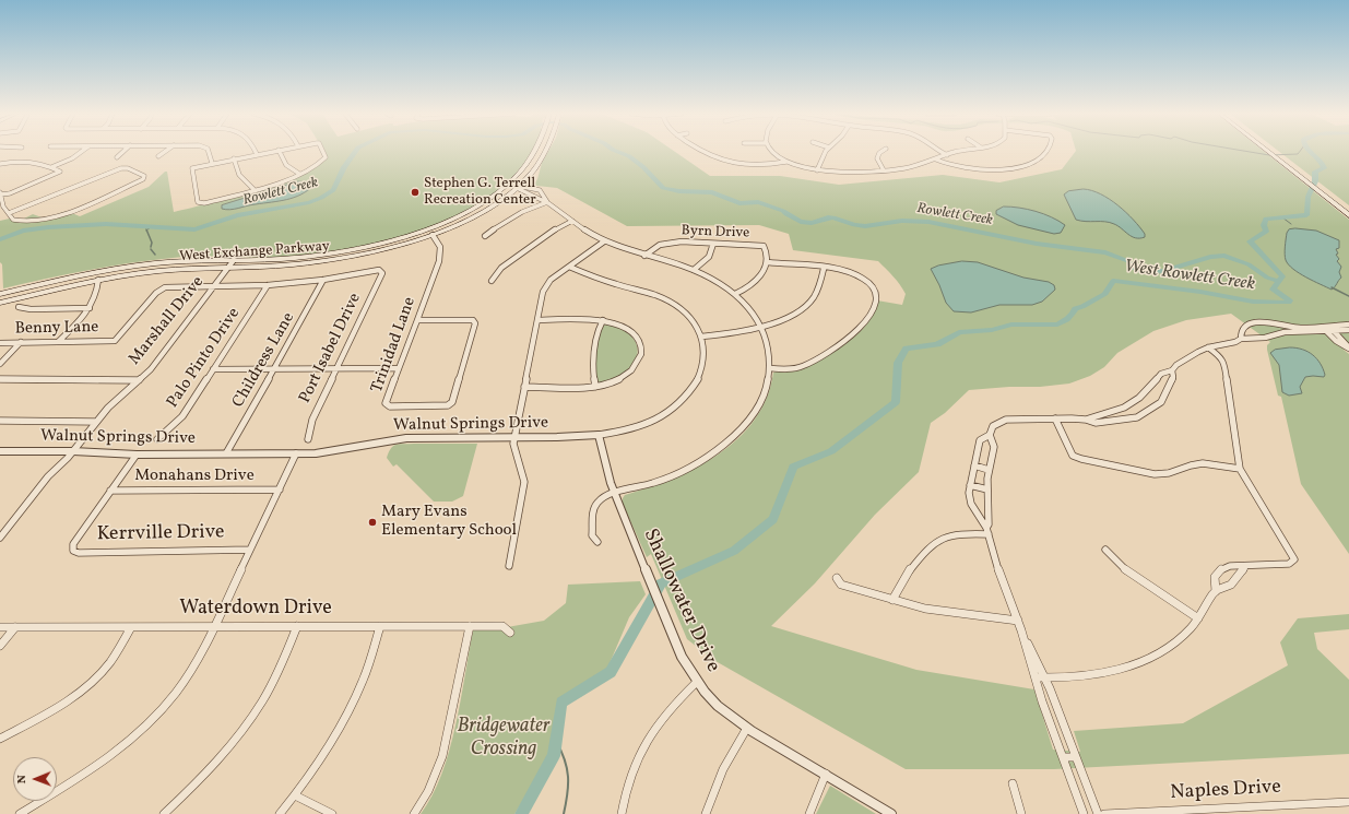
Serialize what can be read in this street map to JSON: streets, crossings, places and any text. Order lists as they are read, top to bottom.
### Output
{
  "streets": {
    "main road": ["West Exchange Parkway"],
    "street": [
      "Byrn Drive",
      "Marshall Drive",
      "Benny Lane",
      "Trinidad Lane",
      "Port Isabel Drive",
      "Palo Pinto Drive",
      "Childress Lane",
      "Walnut Springs Drive",
      "Monahans Drive",
      "Kerrville Drive",
      "Shallowater Drive",
      "Waterdown Drive",
      "Naples Drive"
    ]
  },
  "crossings": [
    ["West Exchange Parkway", "Marshall Drive"],
    ["West Exchange Parkway", "Trinidad Lane"],
    ["Marshall Drive", "Benny Lane"],
    ["Marshall Drive", "Walnut Springs Drive"],
    ["Port Isabel Drive", "Childress Lane"],
    ["Childress Lane", "Walnut Springs Drive"],
    ["Walnut Springs Drive", "Shallowater Drive"],
    ["Monahans Drive", "Kerrville Drive"]
  ],
  "water": ["Rowlett Creek", "West Rowlett Creek"],
  "parks": ["Bridgewater Crossing"],
  "places": ["Stephen G. Terrell Recreation Center", "Mary Evans Elementary School"],
  "north": "left"
}
